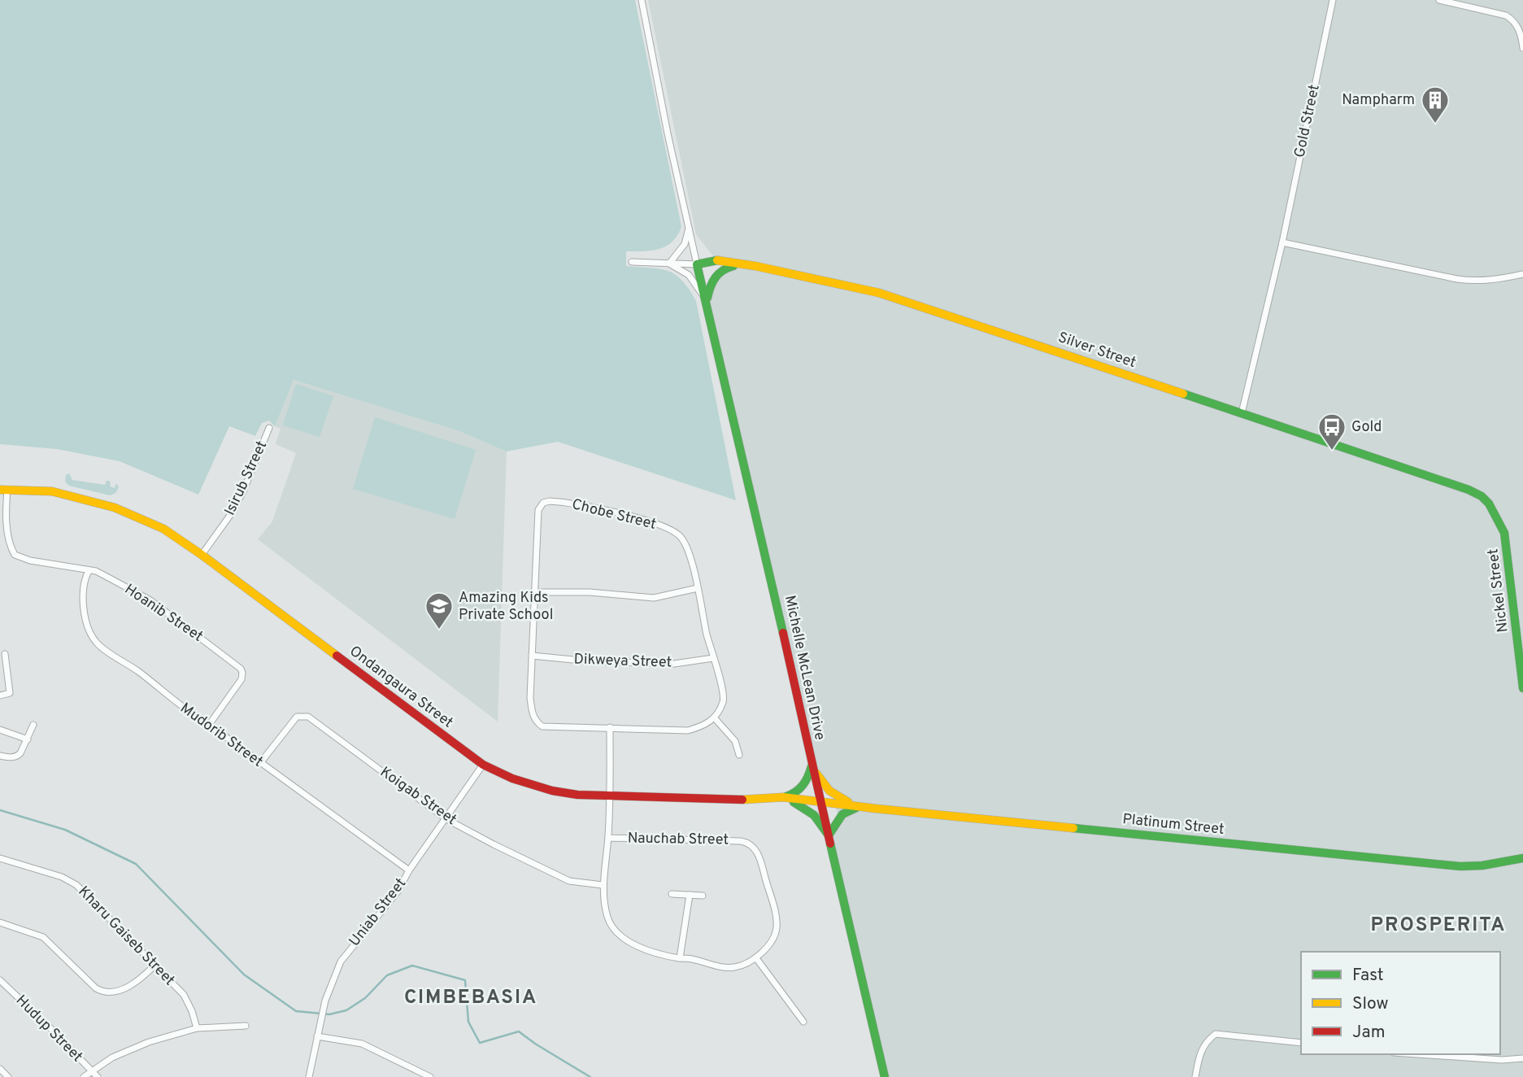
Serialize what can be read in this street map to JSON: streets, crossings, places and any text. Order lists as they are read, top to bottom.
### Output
{
  "streets": {
    "street": [
      "Gold Street",
      "Silver Street",
      "Isirub Street",
      "Chobe Street",
      "Nickel Street",
      "Hoanib Street",
      "Dikweya Street",
      "Michelle McLean Drive",
      "Ondangaura Street",
      "Mudorib Street",
      "Koigab Street",
      "Platinum Street",
      "Nauchab Street",
      "Uniab Street",
      "Kharu Gaiseb Street",
      "Hudup Street"
    ]
  },
  "crossings": [
    ["Gold Street", "Silver Street"],
    ["Silver Street", "Nickel Street"],
    ["Silver Street", "Michelle McLean Drive"],
    ["Isirub Street", "Ondangaura Street"],
    ["Chobe Street", "Dikweya Street"],
    ["Hoanib Street", "Ondangaura Street"],
    ["Hoanib Street", "Mudorib Street"],
    ["Michelle McLean Drive", "Ondangaura Street"],
    ["Michelle McLean Drive", "Platinum Street"],
    ["Ondangaura Street", "Platinum Street"],
    ["Ondangaura Street", "Nauchab Street"],
    ["Ondangaura Street", "Uniab Street"],
    ["Mudorib Street", "Koigab Street"],
    ["Mudorib Street", "Uniab Street"],
    ["Koigab Street", "Nauchab Street"],
    ["Koigab Street", "Uniab Street"]
  ],
  "districts": ["PROSPERITA", "CIMBEBASIA"],
  "places": {
    "building": ["Nampharm"],
    "bus stop": ["Gold"],
    "school or university": ["Amazing Kids Private School"]
  },
  "legend": ["Fast", "Slow", "Jam"]
}
